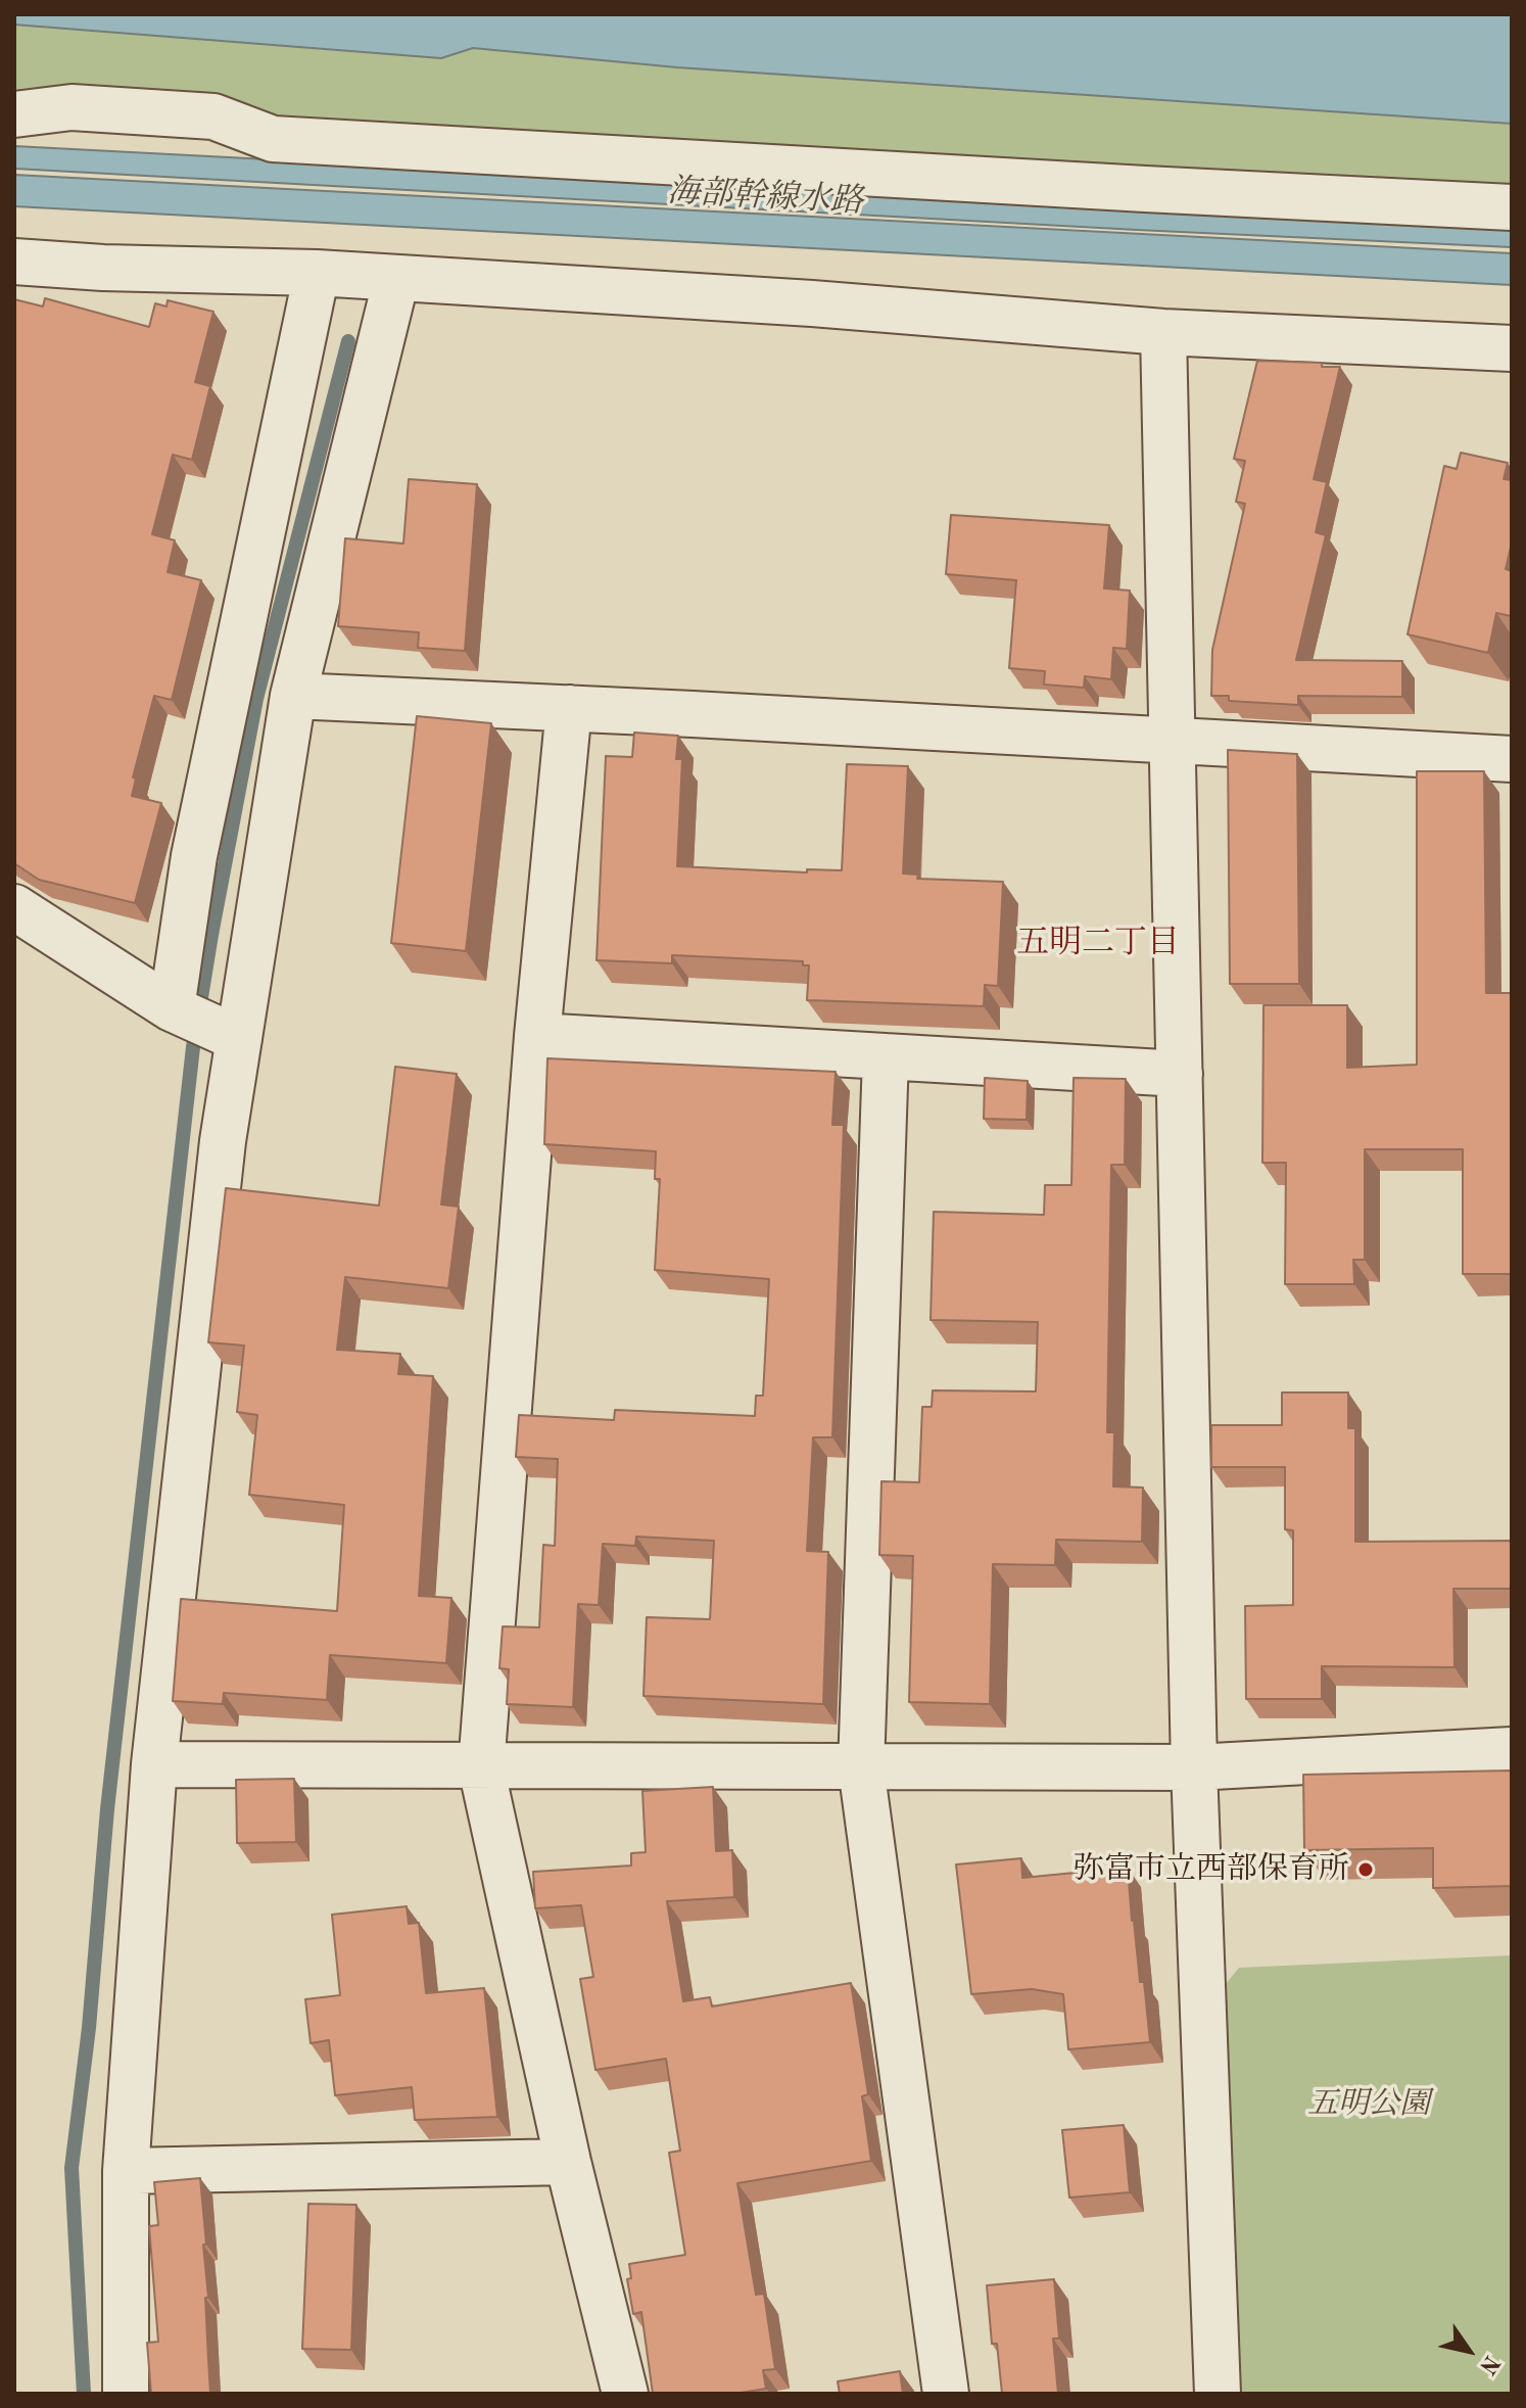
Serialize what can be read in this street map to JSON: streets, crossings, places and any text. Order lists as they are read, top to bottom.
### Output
{
  "districts": ["五明二丁目"],
  "water": ["海部幹線水路"],
  "parks": ["五明公園"],
  "places": ["弥富市立西部保育所"],
  "north": "bottom right"
}
